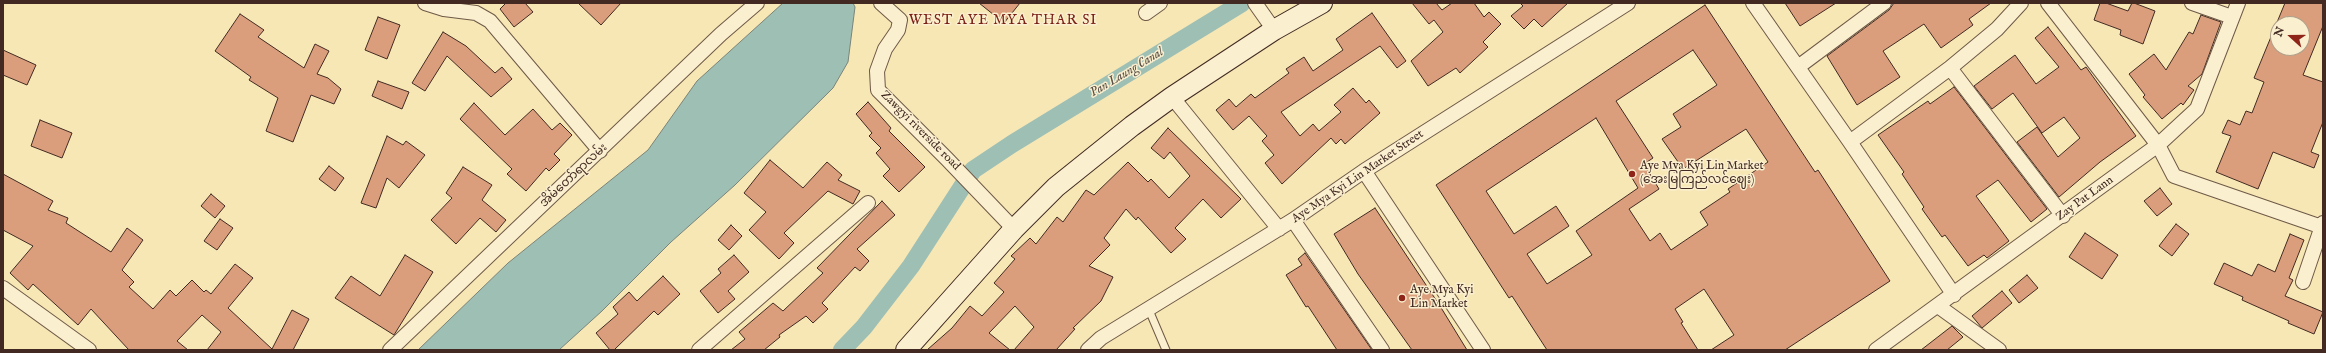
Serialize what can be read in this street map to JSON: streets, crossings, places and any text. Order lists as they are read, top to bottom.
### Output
{
  "streets": {
    "street": [
      "Zawgyi riverside road",
      "အိမ်တော်ရာလမ်း",
      "Aye Mya Kyi Lin Market Street",
      "Zay Pat Lann"
    ]
  },
  "districts": ["WEST AYE MYA THAR SI"],
  "water": ["Pan Laung Canal"],
  "places": ["Aye Mya Kyi Lin Market (အေးမြကြည်လင်ဈေး)", "Aye Mya Kyi Lin Market"],
  "north": "left"
}
